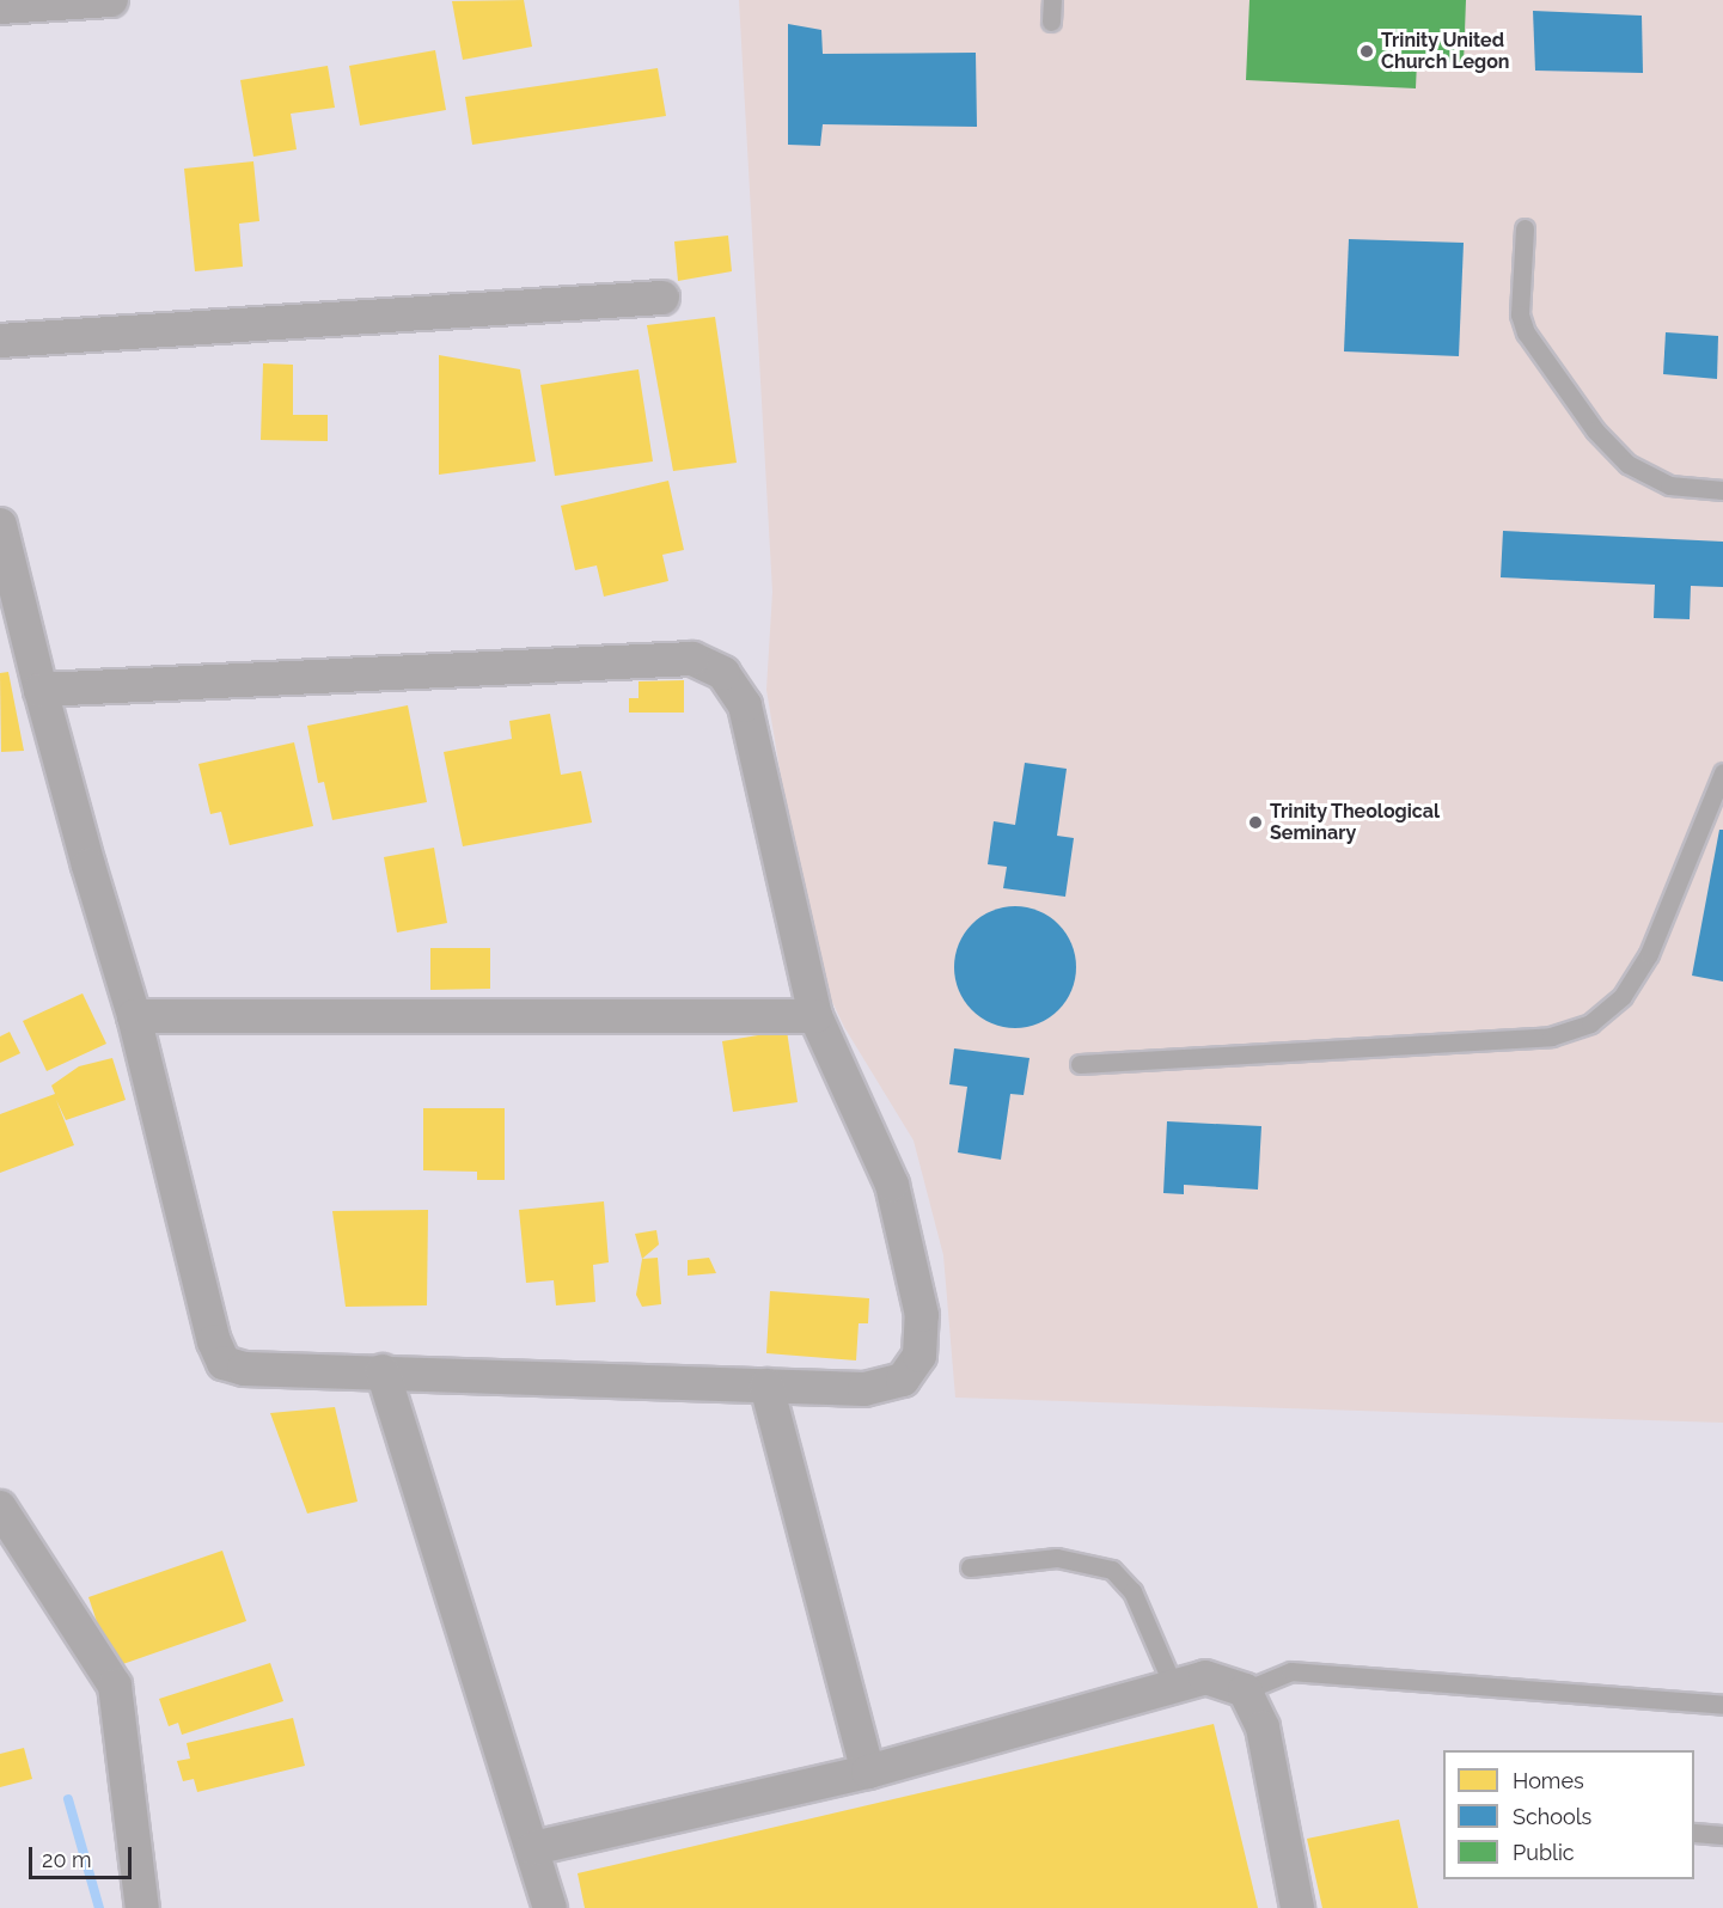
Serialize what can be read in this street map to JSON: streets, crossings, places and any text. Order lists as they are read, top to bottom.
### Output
{
  "places": ["Trinity United Church Legon", "Trinity Theological Seminary"],
  "legend": ["Homes", "Schools", "Public"],
  "scale_bar": "20 m"
}
